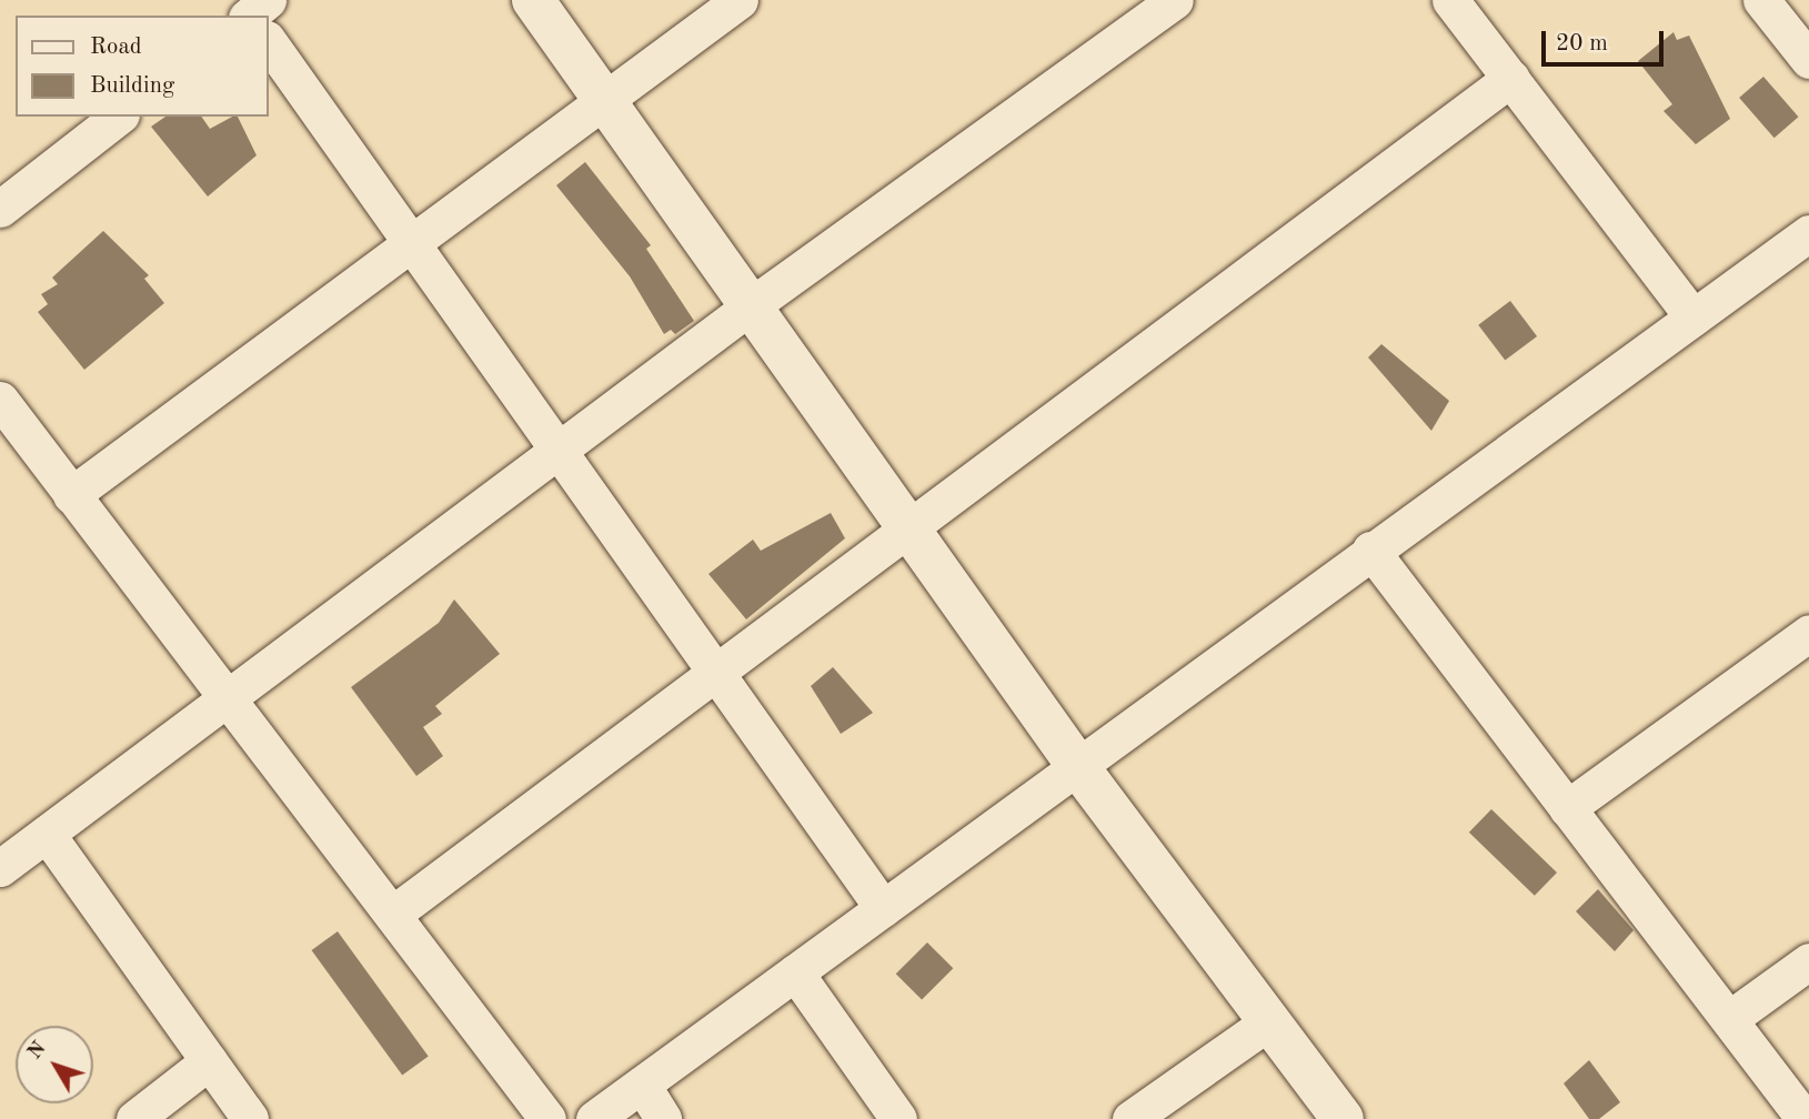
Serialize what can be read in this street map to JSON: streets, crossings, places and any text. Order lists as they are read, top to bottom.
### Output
{
  "legend": ["Road", "Building"],
  "scale_bar": "20 m",
  "north": "top left"
}
